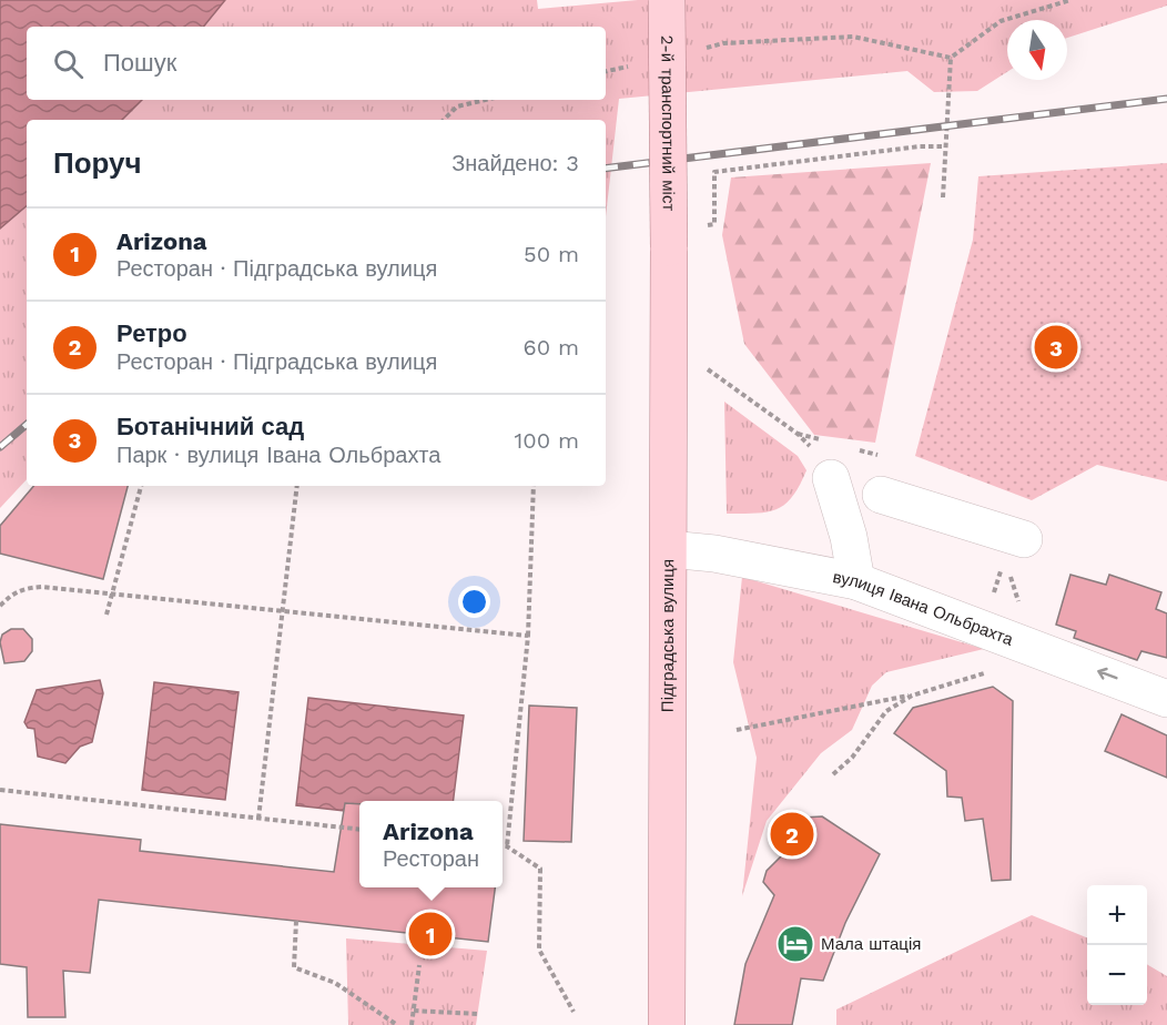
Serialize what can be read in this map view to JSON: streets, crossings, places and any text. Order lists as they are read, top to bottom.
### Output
{
  "streets": {
    "main road": ["2-й транспортний міст", "Підградська вулиця"],
    "street": ["вулиця Івана Ольбрахта"]
  },
  "crossings": [
    ["2-й транспортний міст", "Підградська вулиця"],
    ["вулиця Івана Ольбрахта", "Підградська вулиця"]
  ],
  "places": {
    "hotel": ["Мала штація"]
  },
  "north": "bottom",
  "page": {
    "search": "Пошук",
    "heading": ["Поруч", "Знайдено: 3"],
    "list": [
      {
        "mark": "1",
        "name": "Arizona",
        "note": "Ресторан · Підградська вулиця",
        "value": "50 m"
      },
      {
        "mark": "2",
        "name": "Ретро",
        "note": "Ресторан · Підградська вулиця",
        "value": "60 m"
      },
      {
        "mark": "3",
        "name": "Ботанічний сад",
        "note": "Парк · вулиця Івана Ольбрахта",
        "value": "100 m"
      }
    ],
    "pins": ["3", "2", "1"],
    "popup": ["Arizona", "Ресторан"],
    "map_buttons": ["+", "−"]
  }
}
